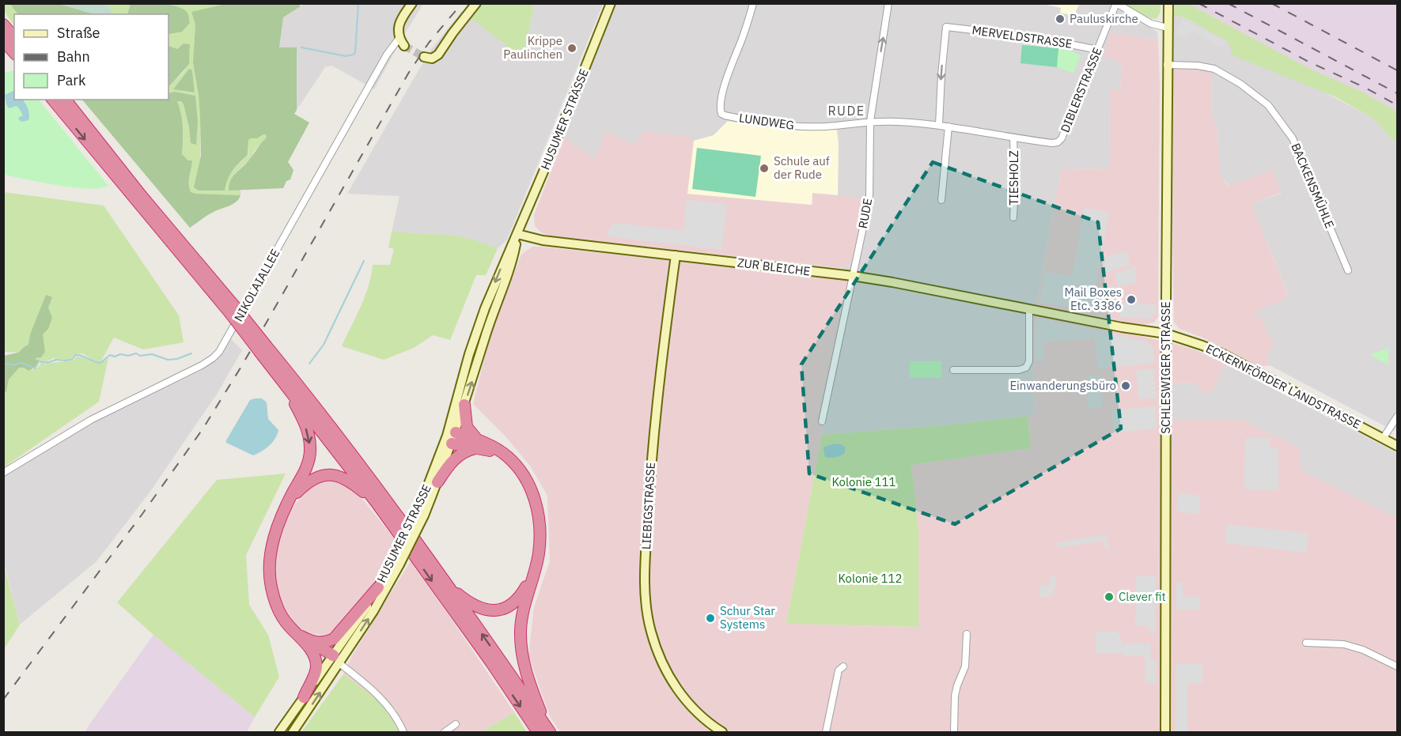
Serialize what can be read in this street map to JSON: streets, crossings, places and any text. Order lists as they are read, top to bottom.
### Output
{
  "streets": {
    "main road": [
      "HUSUMER STRASSE",
      "ZUR BLEICHE",
      "NIKOLAIALLEE",
      "SCHLESWIGER STRASSE",
      "ECKERNFÖRDER LANDSTRASSE",
      "LIEBIGSTRASSE"
    ],
    "street": [
      "MERVELDSTRASSE",
      "DIBLERSTRASSE",
      "LUNDWEG",
      "TIESHOLZ",
      "BACKENSMÜHLE",
      "RUDE"
    ]
  },
  "crossings": [
    ["MERVELDSTRASSE", "DIBLERSTRASSE"],
    ["DIBLERSTRASSE", "LUNDWEG"],
    ["DIBLERSTRASSE", "TIESHOLZ"],
    ["DIBLERSTRASSE", "RUDE"],
    ["HUSUMER STRASSE", "ZUR BLEICHE"],
    ["LUNDWEG", "RUDE"],
    ["BACKENSMÜHLE", "SCHLESWIGER STRASSE"],
    ["RUDE", "ZUR BLEICHE"],
    ["ZUR BLEICHE", "SCHLESWIGER STRASSE"],
    ["ZUR BLEICHE", "ECKERNFÖRDER LANDSTRASSE"],
    ["ZUR BLEICHE", "LIEBIGSTRASSE"],
    ["SCHLESWIGER STRASSE", "ECKERNFÖRDER LANDSTRASSE"]
  ],
  "districts": ["RUDE"],
  "parks": ["Kolonie 111", "Kolonie 112"],
  "places": [
    "Pauluskirche",
    "Krippe Paulinchen",
    "Schule auf der Rude",
    "Mail Boxes Etc. 3386",
    "Einwanderungsbüro",
    "Clever fit",
    "Schur Star Systems"
  ],
  "legend": ["Straße", "Bahn", "Park"]
}
